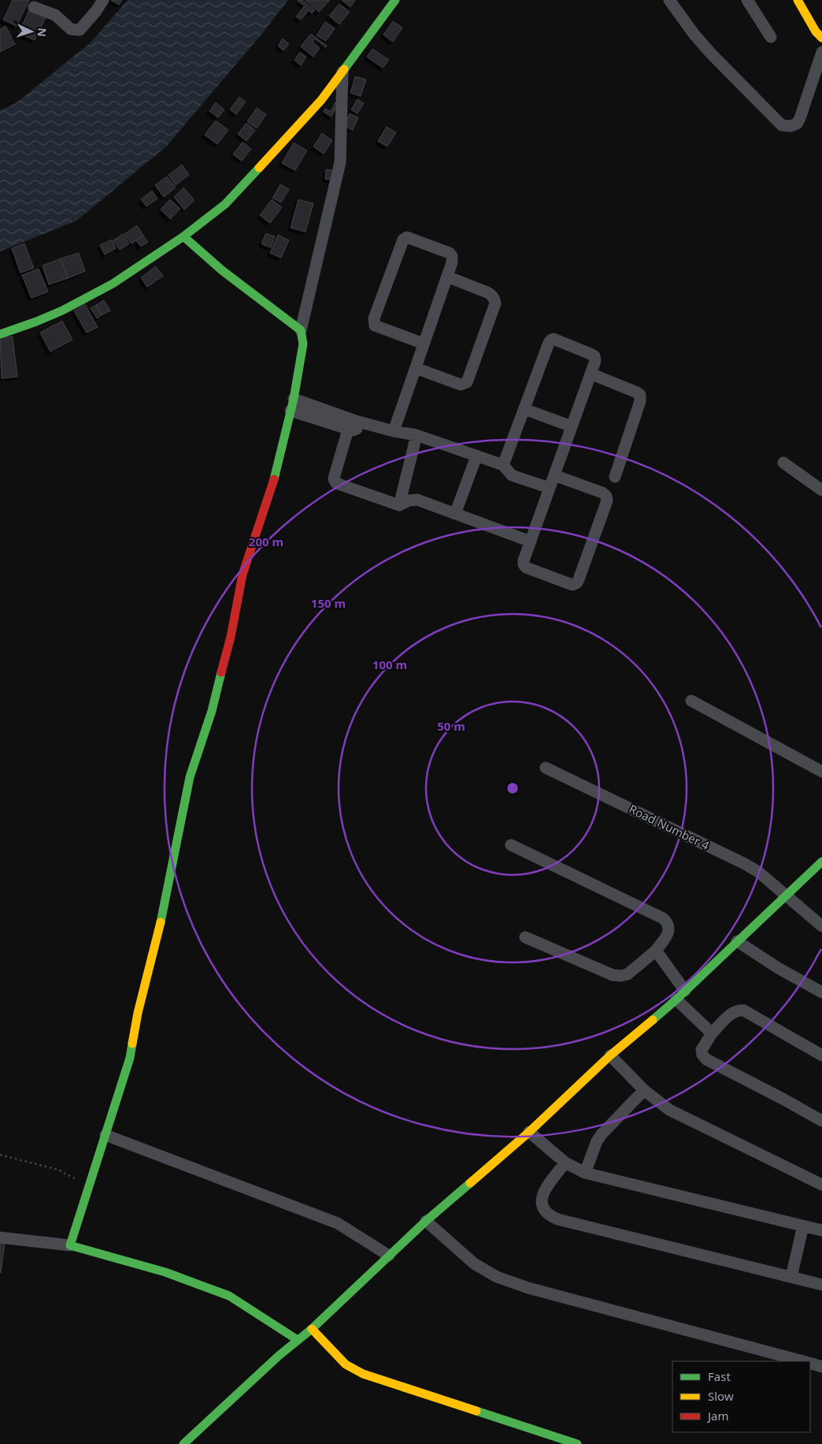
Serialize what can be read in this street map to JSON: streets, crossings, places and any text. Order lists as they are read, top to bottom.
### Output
{
  "streets": {
    "street": ["Road Number 4"]
  },
  "legend": ["Fast", "Slow", "Jam"],
  "north": "right",
  "rings": [
    "200 m",
    "150 m",
    "100 m",
    "50 m"
  ]
}
